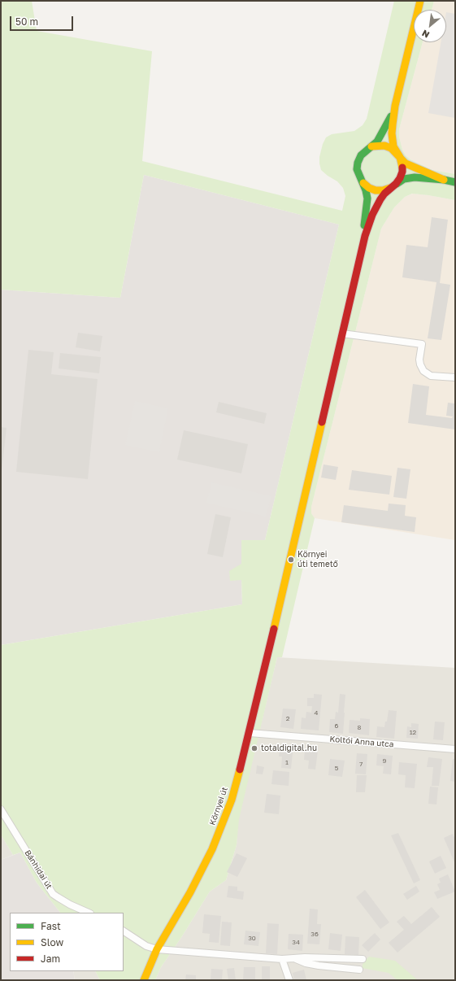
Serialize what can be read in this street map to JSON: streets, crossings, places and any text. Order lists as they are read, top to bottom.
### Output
{
  "streets": {
    "main road": ["Környei út"],
    "street": ["Koltói Anna utca", "Bánhidai út"]
  },
  "crossings": [
    ["Koltói Anna utca", "Környei út"]
  ],
  "places": ["Környei úti temető", "totaldigital.hu"],
  "house_numbers": [
    "4",
    "2",
    "6",
    "8",
    "12",
    "9",
    "1",
    "7",
    "5",
    "36",
    "30",
    "34"
  ],
  "legend": ["Fast", "Slow", "Jam"],
  "scale_bar": "50 m",
  "north": "bottom left"
}
